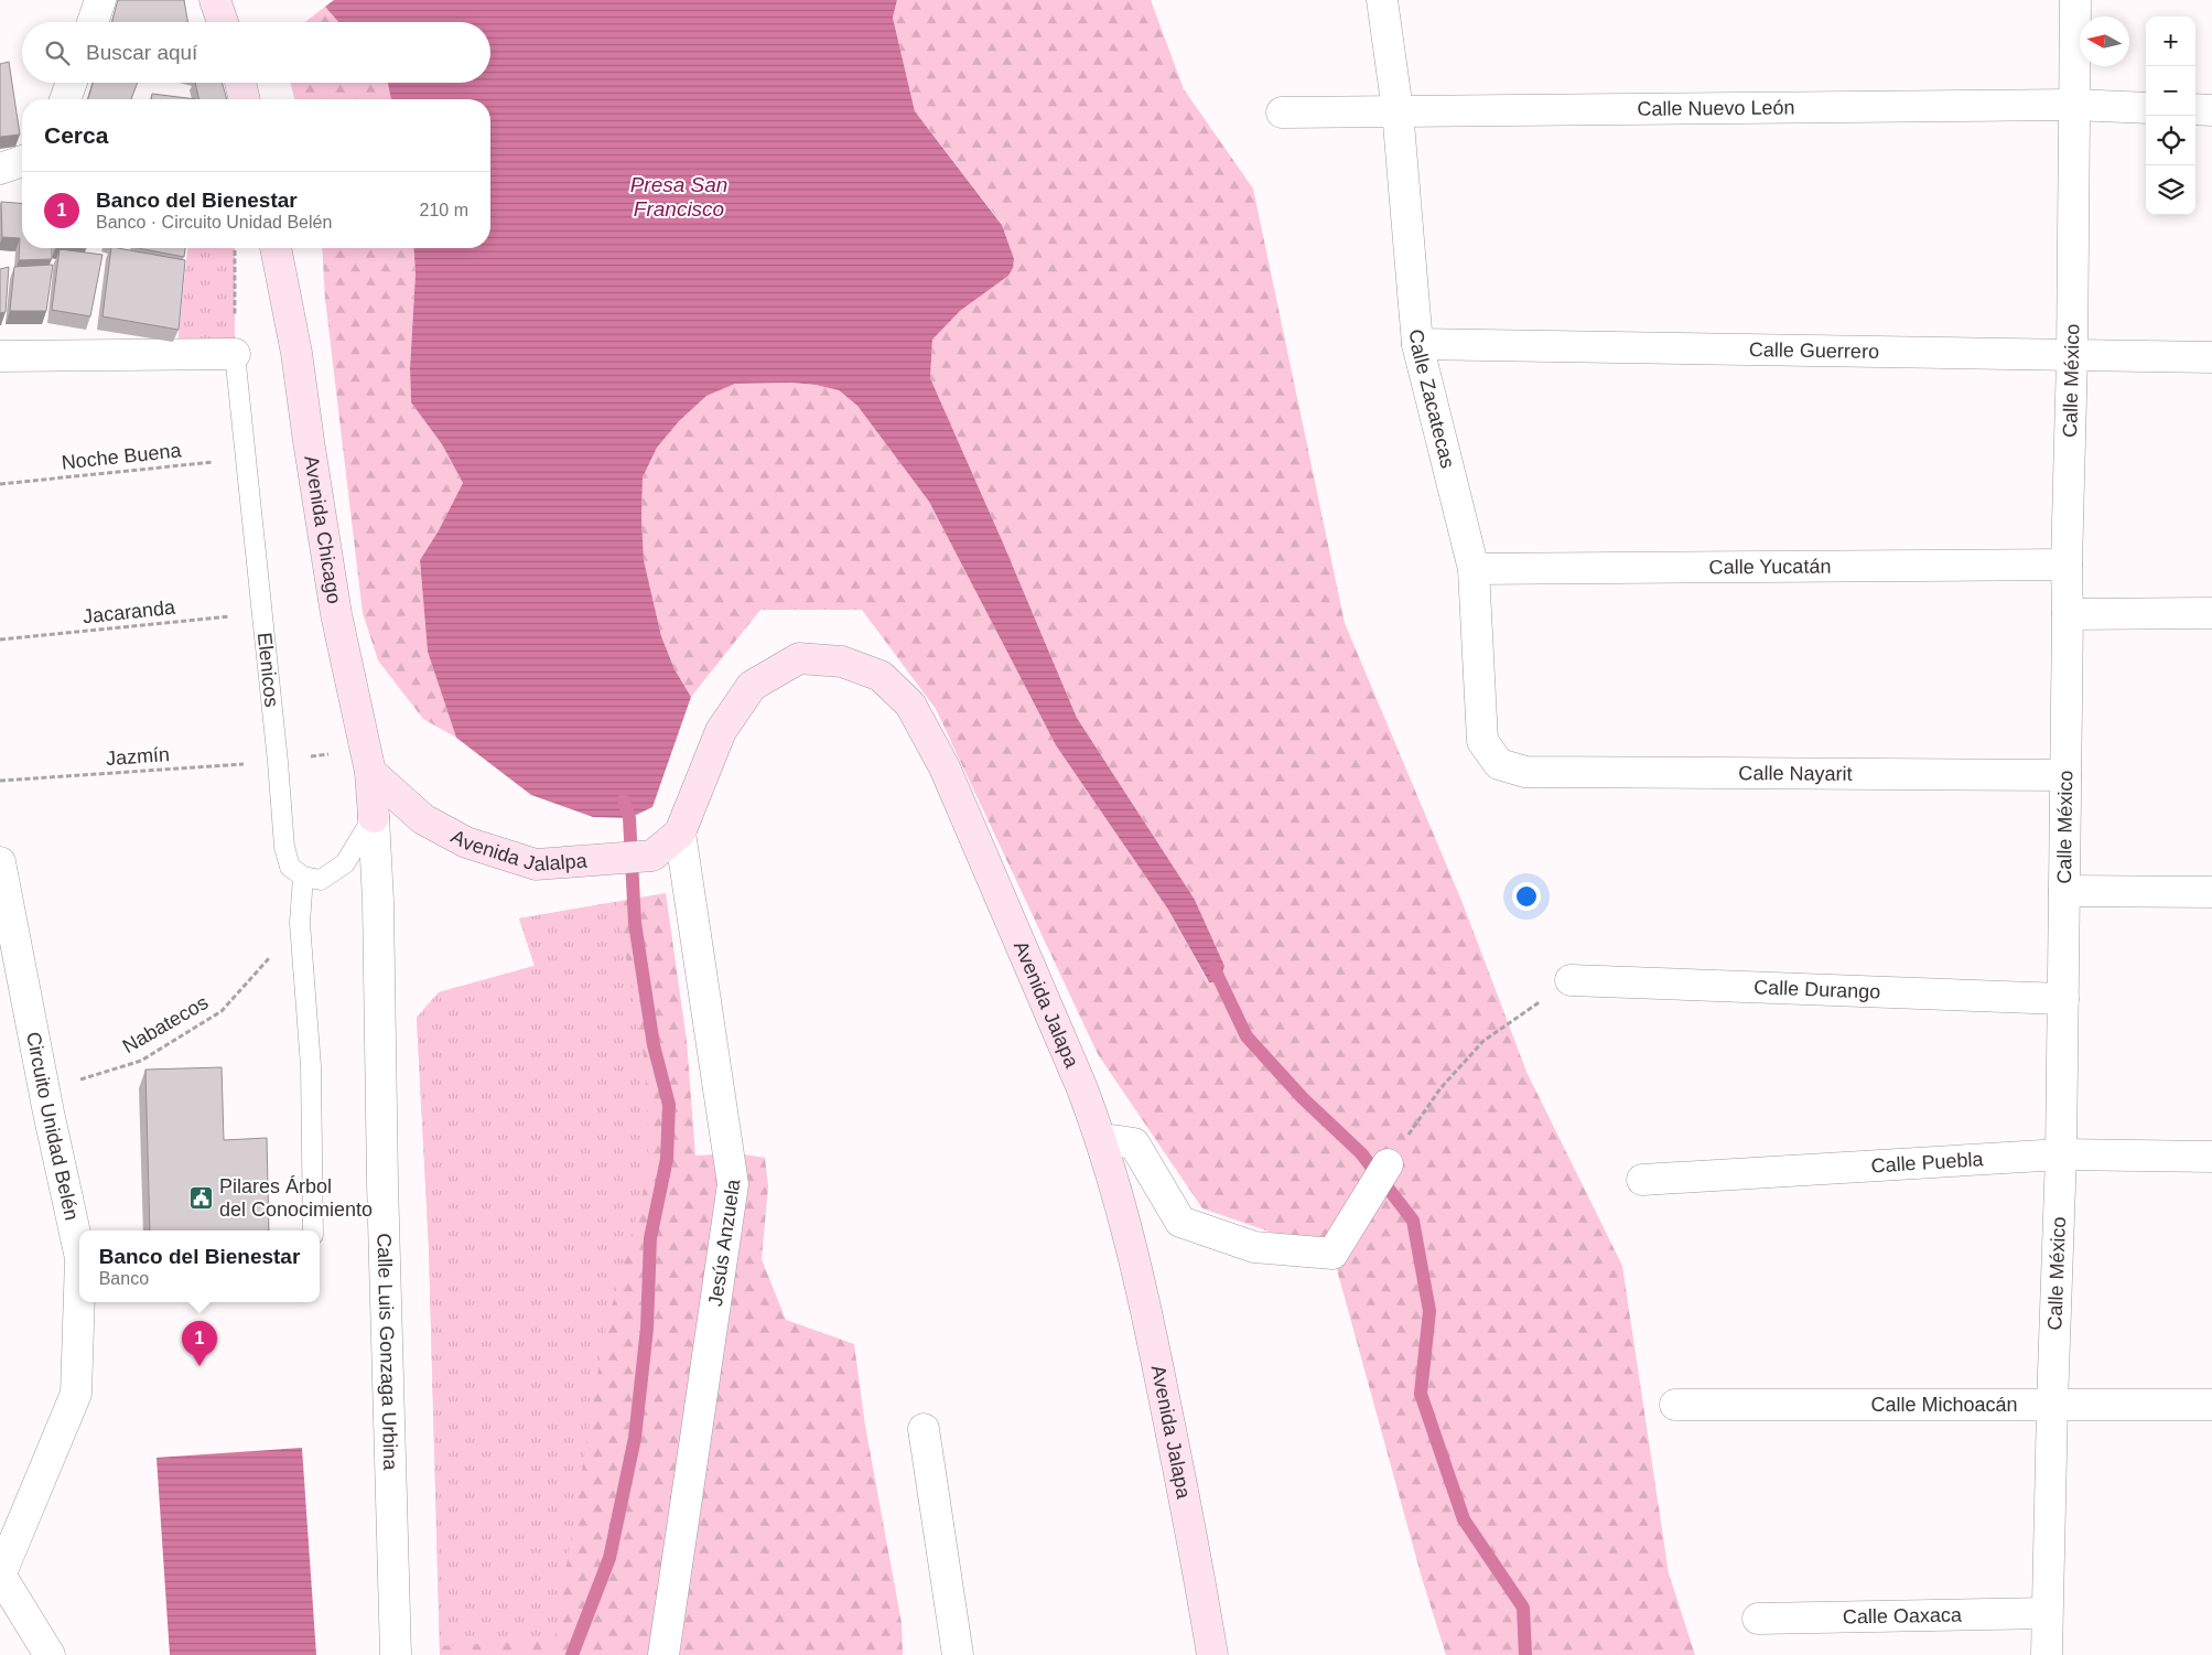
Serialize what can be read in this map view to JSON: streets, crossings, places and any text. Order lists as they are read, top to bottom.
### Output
{
  "streets": {
    "street": [
      "Calle Nuevo León",
      "Calle Guerrero",
      "Calle México",
      "Calle Zacatecas",
      "Avenida Chicago",
      "Calle Yucatán",
      "Calle Nayarit",
      "Avenida Jalalpa",
      "Calle Durango",
      "Avenida Jalapa",
      "Circuito Unidad Belén",
      "Calle Puebla",
      "Jesús Anzuela",
      "Calle Luis Gonzaga Urbina",
      "Calle Michoacán",
      "Calle Oaxaca"
    ],
    "lane": ["Elenicos"],
    "path": [
      "Noche Buena",
      "Jacaranda",
      "Jazmín",
      "Nabatecos"
    ]
  },
  "crossings": [
    ["Calle Nuevo León", "Calle México"],
    ["Calle Nuevo León", "Calle Zacatecas"],
    ["Calle Guerrero", "Calle México"],
    ["Calle Guerrero", "Calle Zacatecas"],
    ["Calle México", "Calle Yucatán"],
    ["Calle México", "Calle Nayarit"],
    ["Calle México", "Calle Durango"],
    ["Calle México", "Calle Puebla"],
    ["Calle México", "Calle Michoacán"],
    ["Calle México", "Calle Oaxaca"],
    ["Calle Zacatecas", "Calle Yucatán"],
    ["Calle Zacatecas", "Calle Nayarit"],
    ["Noche Buena", "Elenicos"],
    ["Avenida Chicago", "Jazmín"],
    ["Avenida Chicago", "Avenida Jalalpa"],
    ["Avenida Chicago", "Calle Luis Gonzaga Urbina"],
    ["Jacaranda", "Elenicos"],
    ["Elenicos", "Jazmín"],
    ["Jazmín", "Avenida Jalalpa"],
    ["Avenida Jalalpa", "Avenida Jalapa"],
    ["Avenida Jalalpa", "Jesús Anzuela"],
    ["Avenida Jalapa", "Jesús Anzuela"],
    ["Nabatecos", "Circuito Unidad Belén"]
  ],
  "water": ["Presa San Francisco"],
  "places": {
    "public building": ["Pilares Árbol del Conocimiento"]
  },
  "north": "left",
  "page": {
    "map_buttons": ["+", "−"],
    "search": "Buscar aquí",
    "heading": "Cerca",
    "list": [
      {
        "mark": "1",
        "name": "Banco del Bienestar",
        "note": "Banco · Circuito Unidad Belén",
        "value": "210 m"
      }
    ],
    "popup": ["Banco del Bienestar", "Banco"],
    "pins": "1"
  }
}
